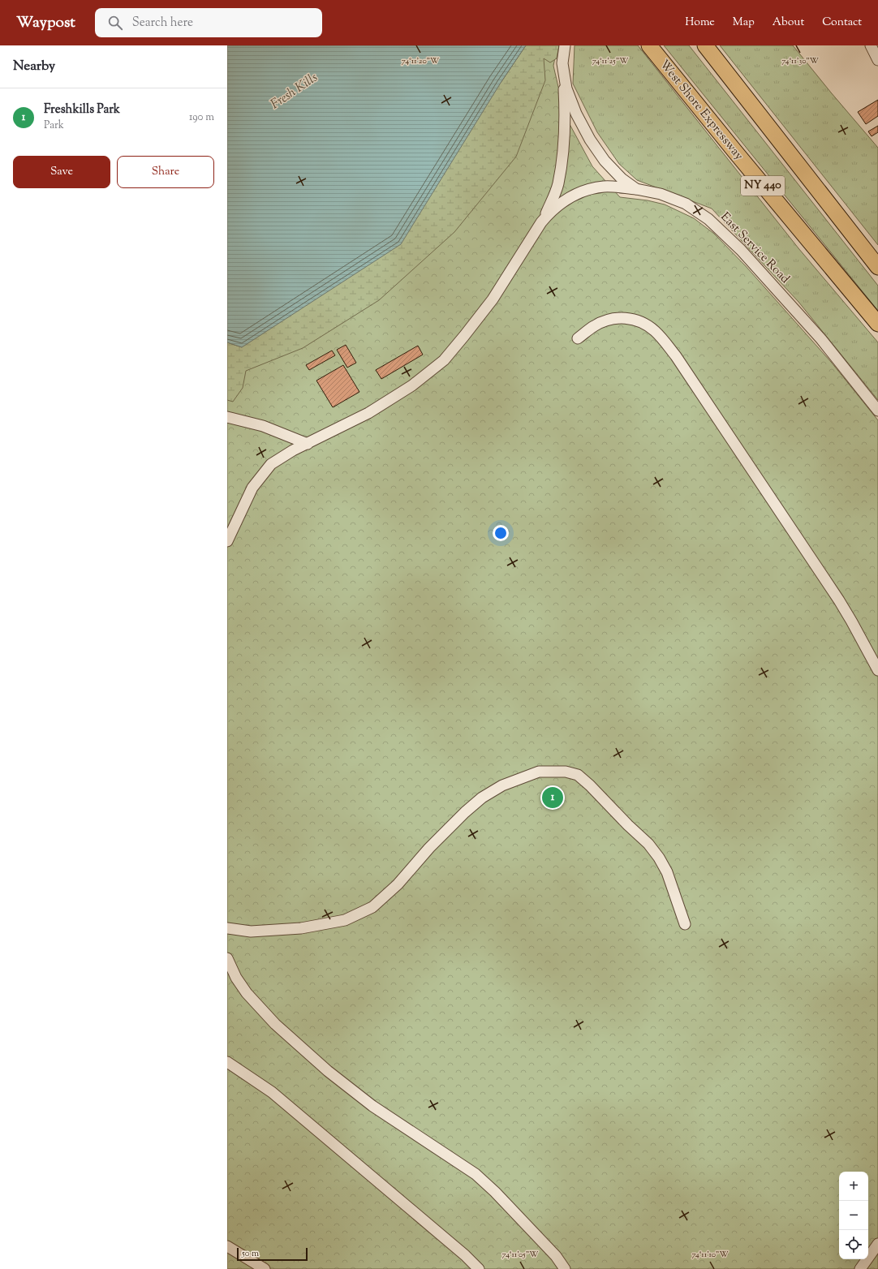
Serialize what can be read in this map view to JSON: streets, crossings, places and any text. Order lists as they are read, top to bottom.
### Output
{
  "streets": {
    "highway": ["West Shore Expressway", "NY 440"],
    "street": ["East Service Road"]
  },
  "water": ["Fresh Kills"],
  "scale_bar": "50 m",
  "page": {
    "header": "Waypost",
    "search": "Search here",
    "nav": [
      "Home",
      "Map",
      "About",
      "Contact"
    ],
    "heading": "Nearby",
    "list": [
      {
        "mark": "1",
        "name": "Freshkills Park",
        "note": "Park",
        "value": "190 m"
      }
    ],
    "buttons": ["Save", "Share"],
    "pins": "1",
    "map_buttons": ["+", "−"],
    "scale": "50 m"
  },
  "coordinates": [
    "74°11'20\"W",
    "74°11'25\"W",
    "74°11'30\"W",
    "74°11'05\"W",
    "74°11'10\"W"
  ]
}
